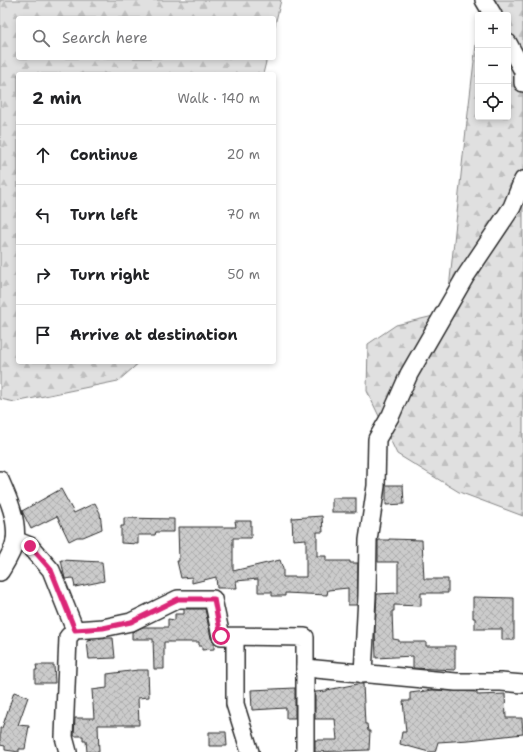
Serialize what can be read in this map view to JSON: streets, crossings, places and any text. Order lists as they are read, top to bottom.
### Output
{
  "page": {
    "map_buttons": ["+", "−"],
    "search": "Search here",
    "heading": ["2 min", "Walk · 140 m"],
    "list": [
      ["Continue", "20 m"],
      ["Turn left", "70 m"],
      ["Turn right", "50 m"],
      "Arrive at destination"
    ]
  }
}
